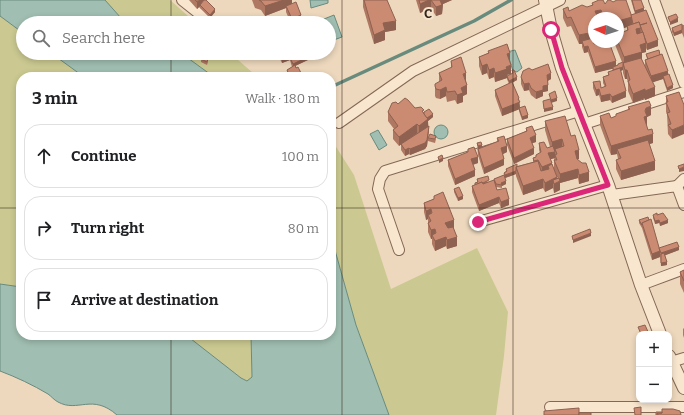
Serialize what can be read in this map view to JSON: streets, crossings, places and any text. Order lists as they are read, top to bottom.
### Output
{
  "north": "left",
  "page": {
    "search": "Search here",
    "heading": ["3 min", "Walk · 180 m"],
    "list": [
      ["Continue", "100 m"],
      ["Turn right", "80 m"],
      "Arrive at destination"
    ],
    "map_buttons": ["+", "−"]
  },
  "grid": {
    "columns": ["C"]
  }
}
